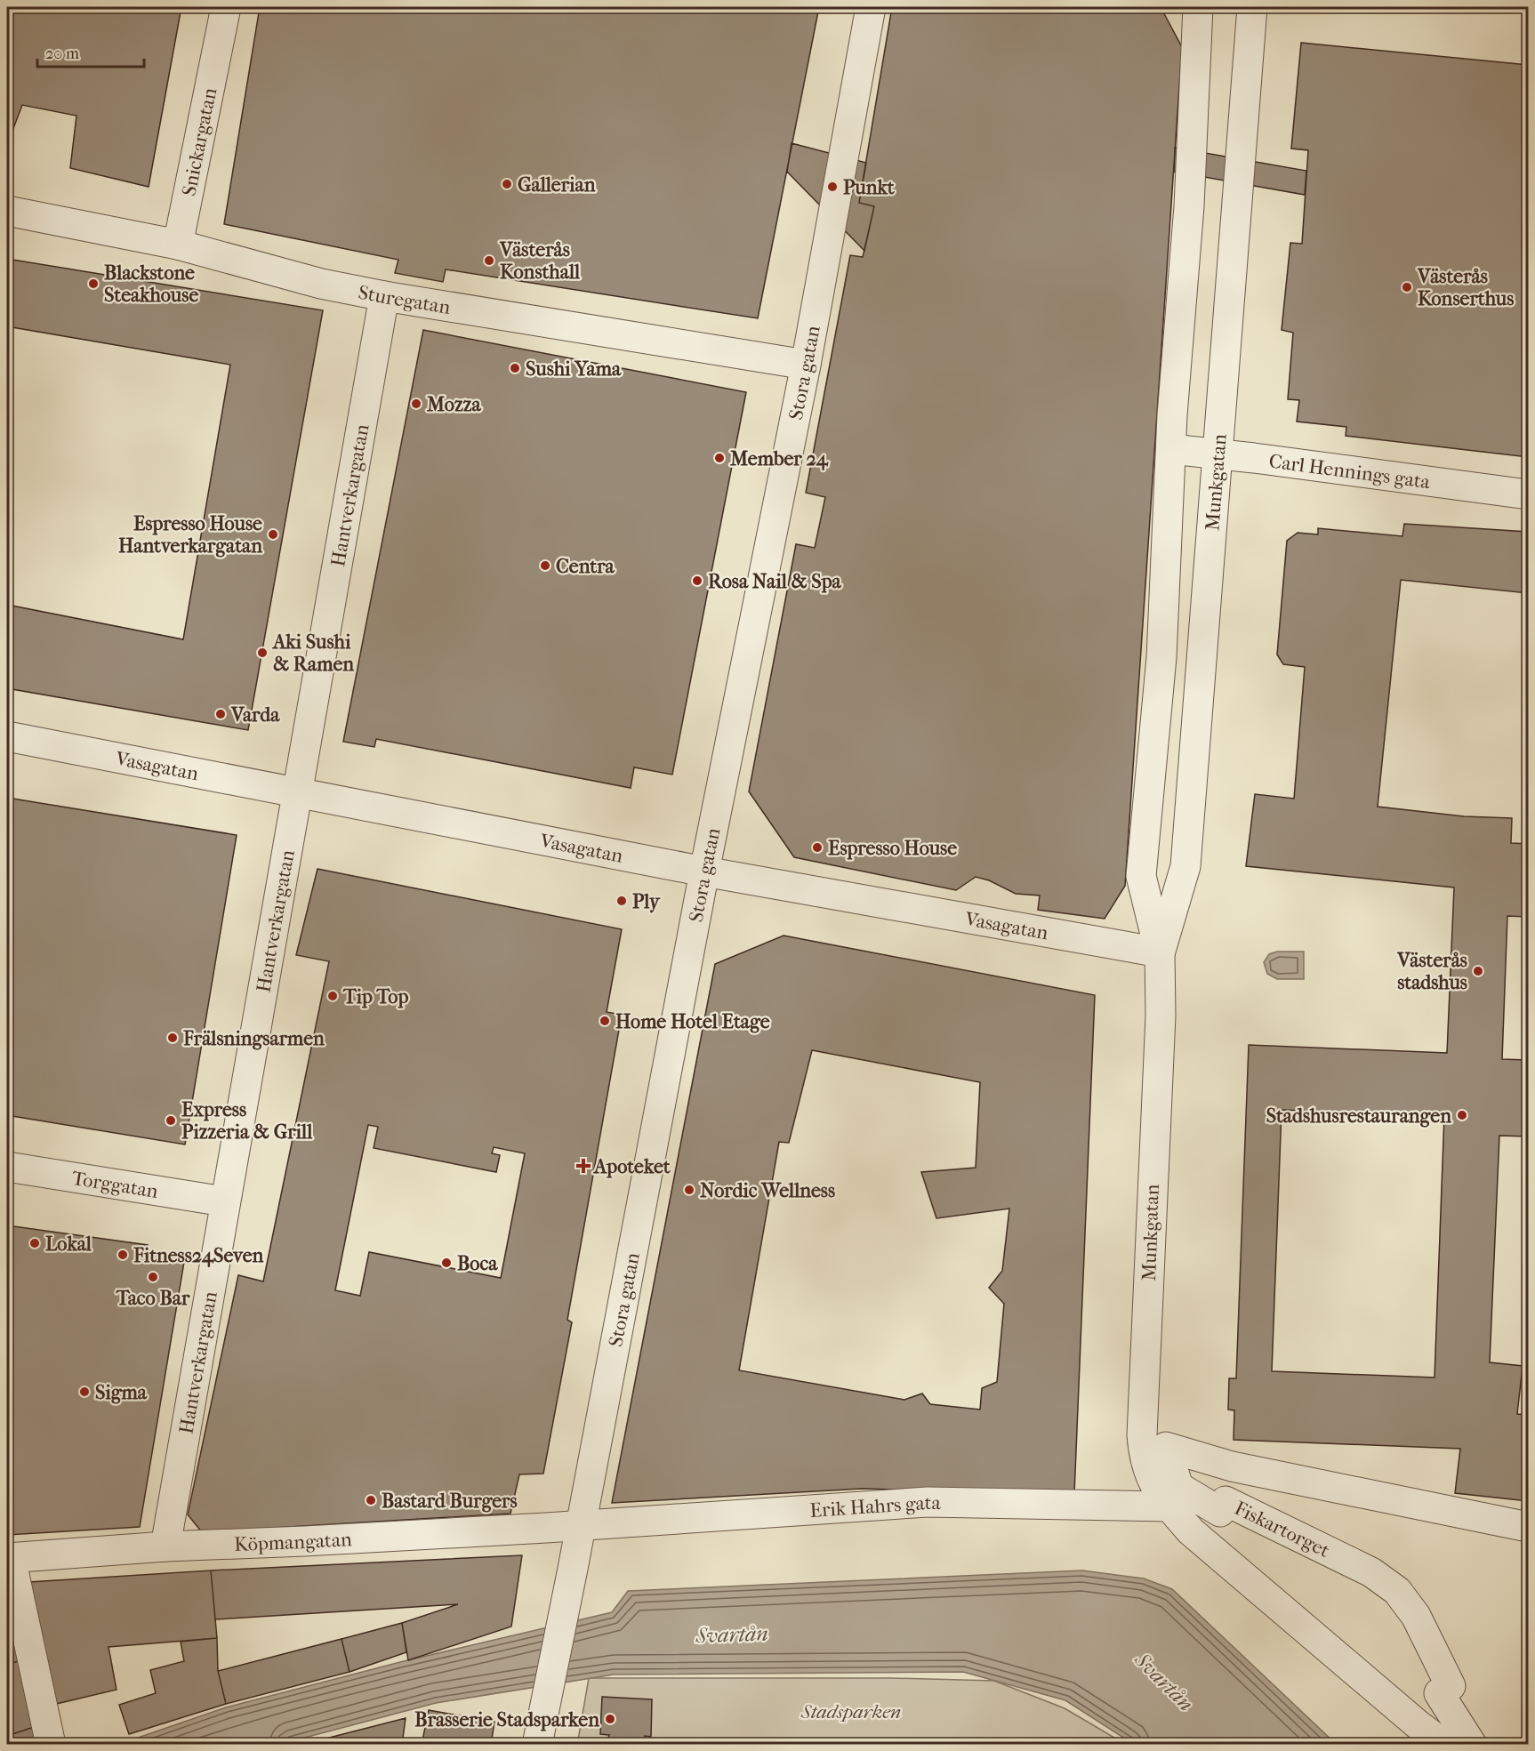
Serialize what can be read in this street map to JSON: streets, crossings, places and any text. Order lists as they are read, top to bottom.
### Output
{
  "streets": {
    "street": [
      "Snickargatan",
      "Sturegatan",
      "Stora gatan",
      "Carl Hennings gata",
      "Munkgatan",
      "Hantverkargatan",
      "Vasagatan",
      "Torggatan",
      "Erik Hahrs gata",
      "Fiskartorget",
      "Köpmangatan"
    ]
  },
  "crossings": [
    ["Snickargatan", "Sturegatan"],
    ["Sturegatan", "Stora gatan"],
    ["Sturegatan", "Hantverkargatan"],
    ["Stora gatan", "Vasagatan"],
    ["Stora gatan", "Erik Hahrs gata"],
    ["Stora gatan", "Köpmangatan"],
    ["Carl Hennings gata", "Munkgatan"],
    ["Munkgatan", "Vasagatan"],
    ["Munkgatan", "Erik Hahrs gata"],
    ["Hantverkargatan", "Vasagatan"],
    ["Hantverkargatan", "Torggatan"],
    ["Hantverkargatan", "Köpmangatan"],
    ["Erik Hahrs gata", "Köpmangatan"]
  ],
  "water": ["Svartån"],
  "parks": ["Stadsparken"],
  "places": {
    "other": [
      "Gallerian",
      "Punkt",
      "Västerås Konsthall",
      "Blackstone Steakhouse",
      "Västerås Konserthus",
      "Sushi Yama",
      "Mozza",
      "Member 24",
      "Espresso House Hantverkargatan",
      "Centra",
      "Rosa Nail & Spa",
      "Aki Sushi & Ramen",
      "Varda",
      "Espresso House",
      "Ply",
      "Västerås stadshus",
      "Tip Top",
      "Home Hotel Etage",
      "Frälsningsarmen",
      "Stadshusrestaurangen",
      "Express Pizzeria & Grill",
      "Nordic Wellness",
      "Lokal",
      "Fitness24Seven",
      "Boca",
      "Taco Bar",
      "Sigma",
      "Bastard Burgers",
      "Brasserie Stadsparken"
    ],
    "health": ["Apoteket"]
  },
  "scale_bar": "20 m"
}
